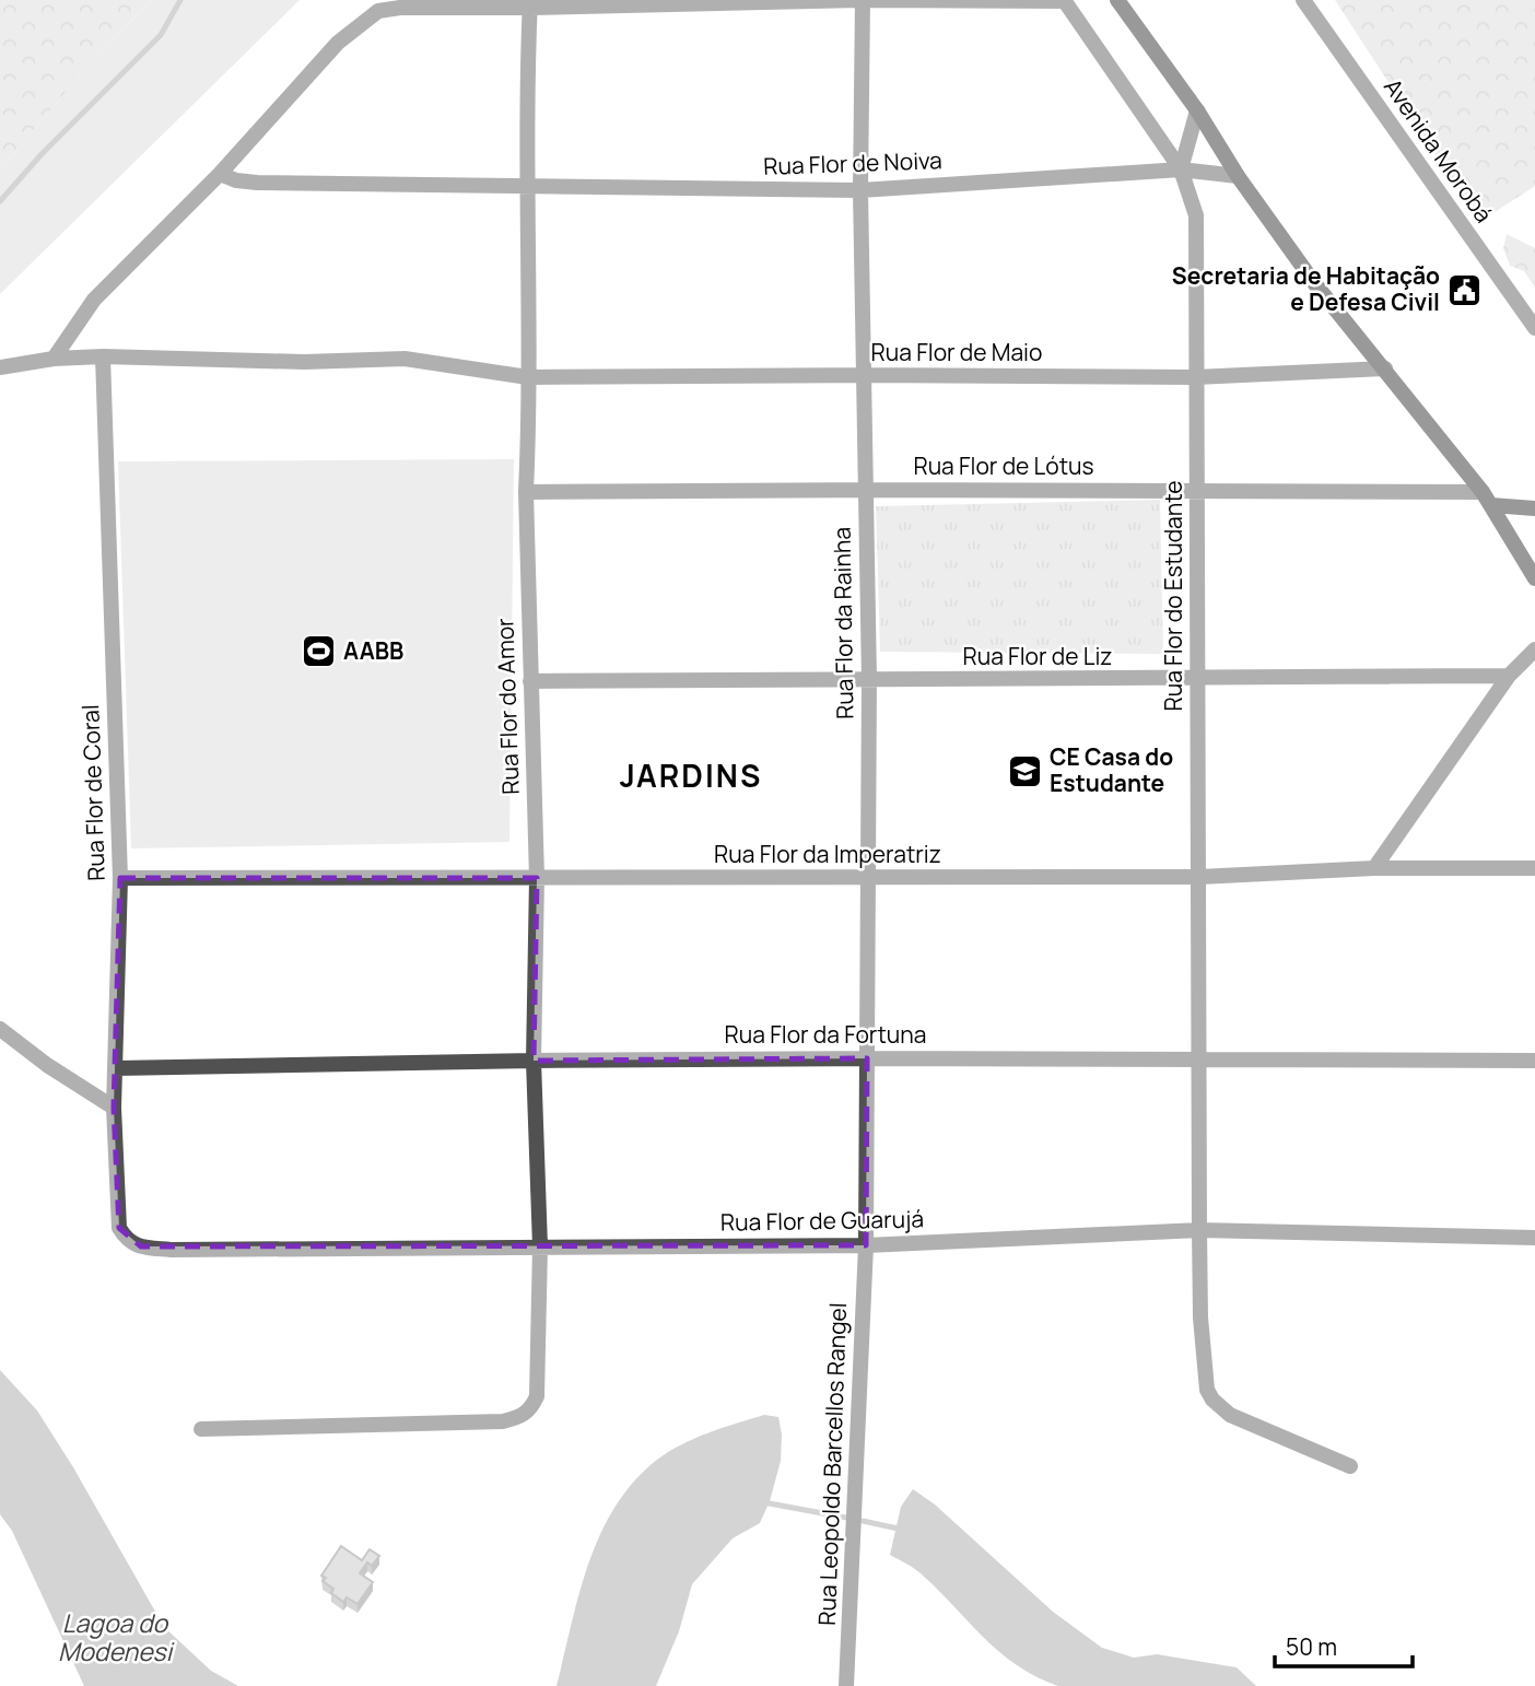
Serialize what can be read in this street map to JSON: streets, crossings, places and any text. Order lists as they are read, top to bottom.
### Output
{
  "streets": {
    "street": [
      "Avenida Morobá",
      "Rua Flor de Noiva",
      "Rua Flor de Maio",
      "Rua Flor de Lótus",
      "Rua Flor do Estudante",
      "Rua Flor da Rainha",
      "Rua Flor de Liz",
      "Rua Flor do Amor",
      "Rua Flor de Coral",
      "Rua Flor da Imperatriz",
      "Rua Flor da Fortuna",
      "Rua Flor de Guarujá",
      "Rua Leopoldo Barcellos Rangel"
    ]
  },
  "crossings": [
    ["Rua Flor de Noiva", "Rua Flor do Estudante"],
    ["Rua Flor de Noiva", "Rua Flor da Rainha"],
    ["Rua Flor de Noiva", "Rua Flor do Amor"],
    ["Rua Flor de Maio", "Rua Flor do Estudante"],
    ["Rua Flor de Maio", "Rua Flor da Rainha"],
    ["Rua Flor de Maio", "Rua Flor do Amor"],
    ["Rua Flor de Maio", "Rua Flor de Coral"],
    ["Rua Flor de Lótus", "Rua Flor do Estudante"],
    ["Rua Flor de Lótus", "Rua Flor da Rainha"],
    ["Rua Flor de Lótus", "Rua Flor do Amor"],
    ["Rua Flor do Estudante", "Rua Flor de Liz"],
    ["Rua Flor do Estudante", "Rua Flor da Imperatriz"],
    ["Rua Flor do Estudante", "Rua Flor da Fortuna"],
    ["Rua Flor do Estudante", "Rua Flor de Guarujá"],
    ["Rua Flor da Rainha", "Rua Flor de Liz"],
    ["Rua Flor da Rainha", "Rua Flor da Imperatriz"],
    ["Rua Flor da Rainha", "Rua Flor da Fortuna"],
    ["Rua Flor da Rainha", "Rua Flor de Guarujá"],
    ["Rua Flor da Rainha", "Rua Leopoldo Barcellos Rangel"],
    ["Rua Flor de Liz", "Rua Flor do Amor"],
    ["Rua Flor do Amor", "Rua Flor da Imperatriz"],
    ["Rua Flor do Amor", "Rua Flor da Fortuna"],
    ["Rua Flor do Amor", "Rua Flor de Guarujá"],
    ["Rua Flor de Coral", "Rua Flor da Imperatriz"],
    ["Rua Flor de Coral", "Rua Flor da Fortuna"],
    ["Rua Flor de Coral", "Rua Flor de Guarujá"],
    ["Rua Flor de Guarujá", "Rua Leopoldo Barcellos Rangel"]
  ],
  "districts": ["JARDINS"],
  "water": ["Lagoa do Modenesi"],
  "places": {
    "public building": ["Secretaria de Habitação e Defesa Civil"],
    "sports": ["AABB"],
    "school or university": ["CE Casa do Estudante"]
  },
  "scale_bar": "50 m"
}
